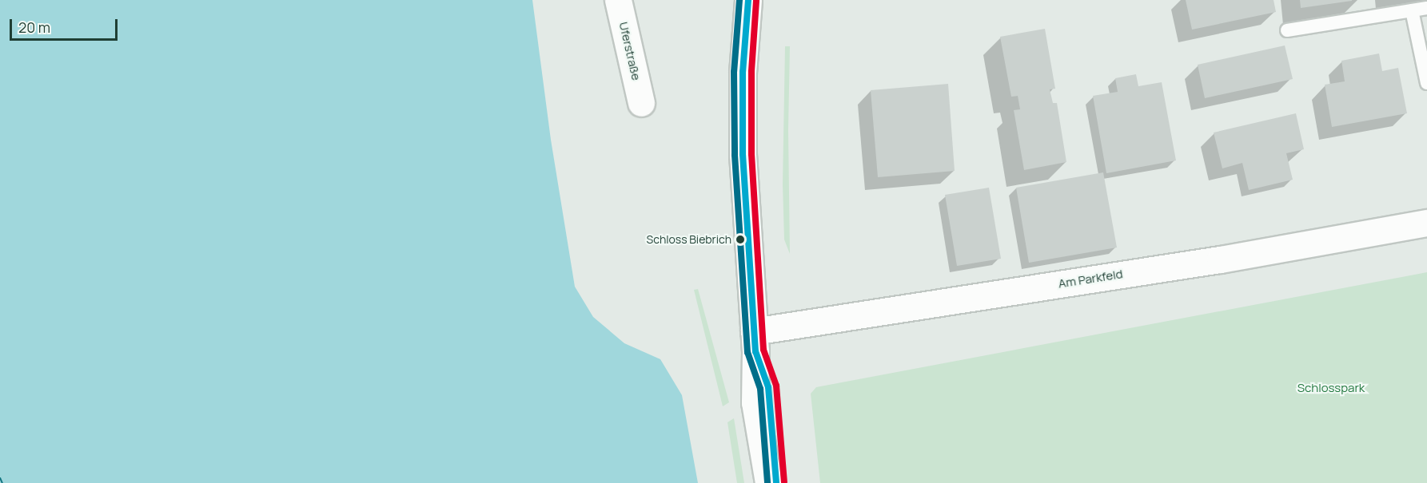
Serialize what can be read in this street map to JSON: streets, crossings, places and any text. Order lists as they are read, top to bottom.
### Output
{
  "streets": {
    "street": ["Uferstraße", "Am Parkfeld"]
  },
  "parks": ["Schlosspark"],
  "places": ["Schloss Biebrich"],
  "scale_bar": "20 m"
}
